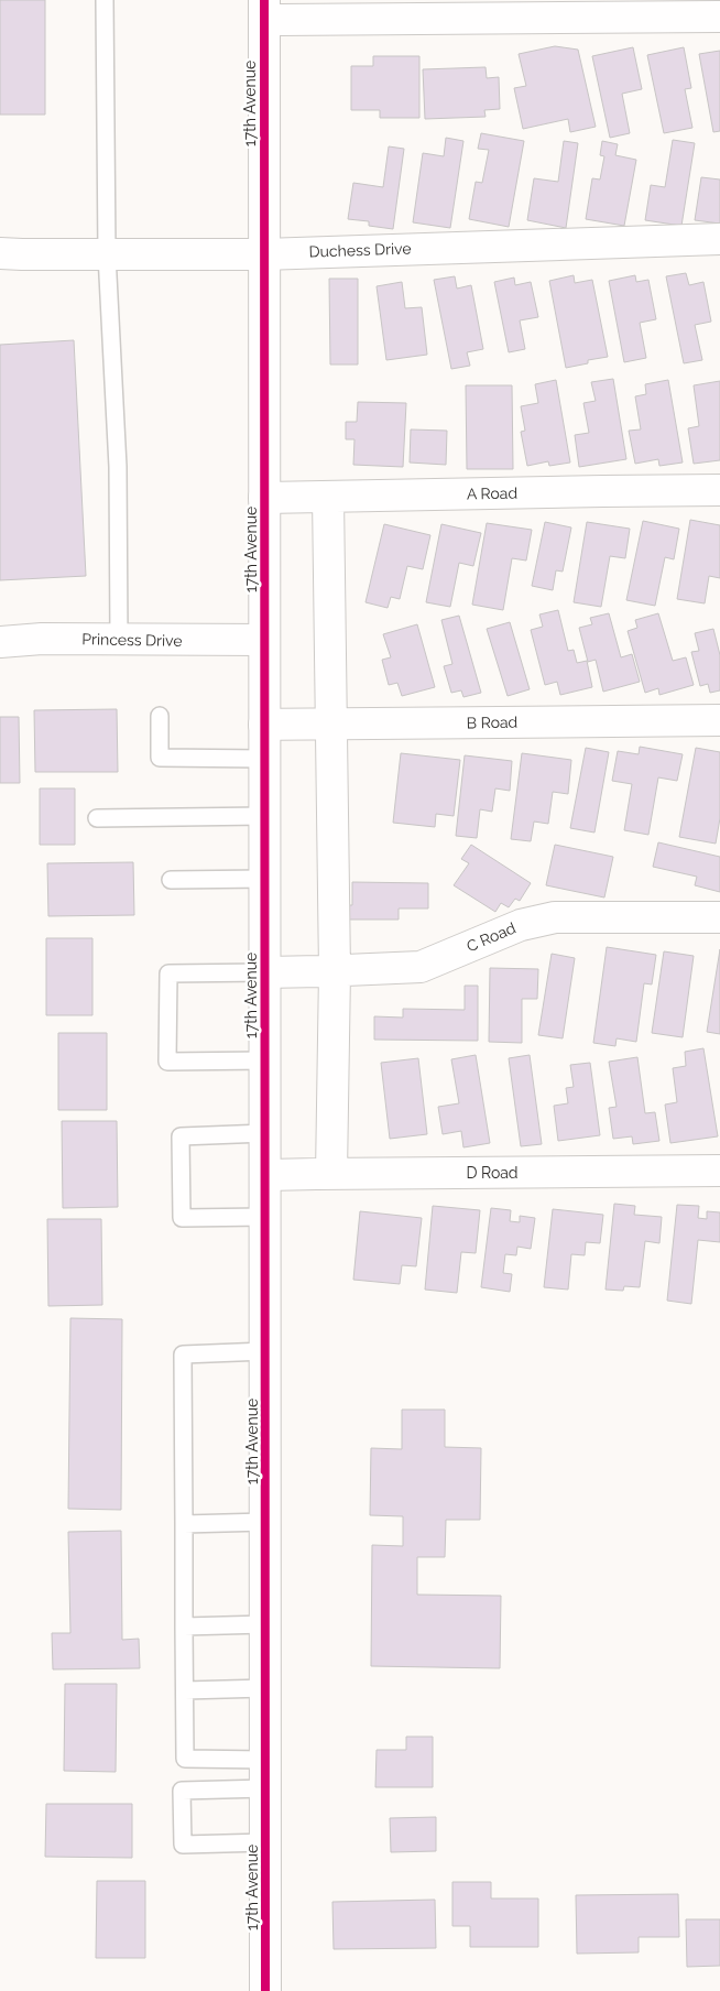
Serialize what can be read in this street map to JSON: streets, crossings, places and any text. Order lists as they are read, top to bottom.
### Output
{
  "streets": {
    "street": [
      "17th Avenue",
      "Duchess Drive",
      "A Road",
      "Princess Drive",
      "B Road",
      "C Road",
      "D Road"
    ]
  },
  "crossings": [
    ["17th Avenue", "Duchess Drive"],
    ["17th Avenue", "A Road"],
    ["17th Avenue", "Princess Drive"],
    ["17th Avenue", "B Road"],
    ["17th Avenue", "C Road"],
    ["17th Avenue", "D Road"]
  ]
}
